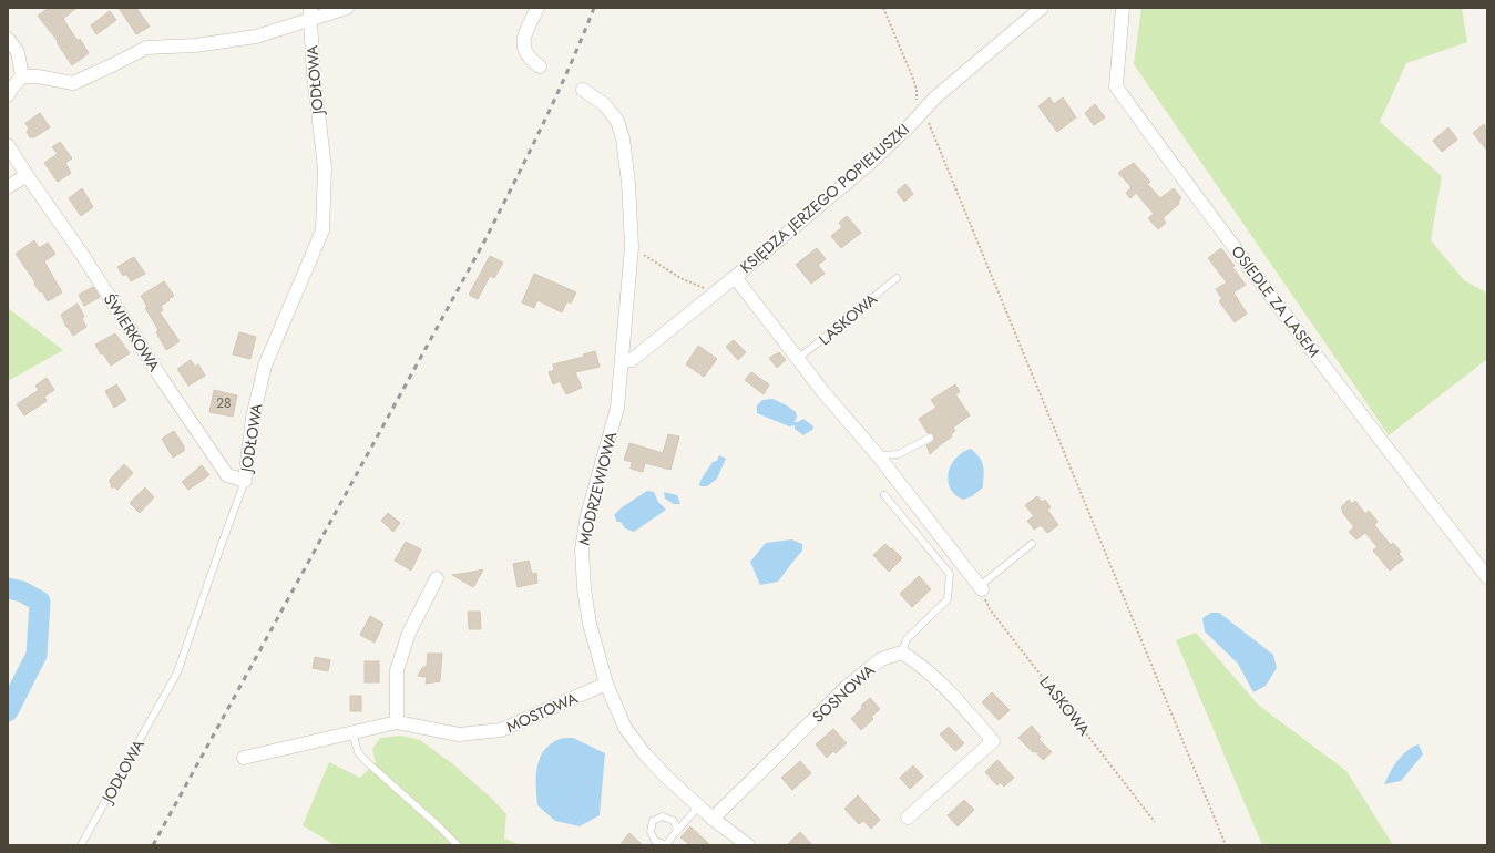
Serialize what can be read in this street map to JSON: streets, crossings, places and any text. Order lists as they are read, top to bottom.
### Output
{
  "streets": {
    "street": [
      "JODŁOWA",
      "KSIĘDZA JERZEGO POPIEŁUSZKI",
      "OSIEDLE ZA LASEM",
      "ŚWIERKOWA",
      "MODRZEWIOWA",
      "SOSNOWA",
      "MOSTOWA"
    ],
    "lane": ["LASKOWA"]
  },
  "crossings": [
    ["JODŁOWA", "ŚWIERKOWA"],
    ["KSIĘDZA JERZEGO POPIEŁUSZKI", "MODRZEWIOWA"],
    ["MODRZEWIOWA", "SOSNOWA"],
    ["MODRZEWIOWA", "MOSTOWA"]
  ],
  "house_numbers": ["28"]
}
